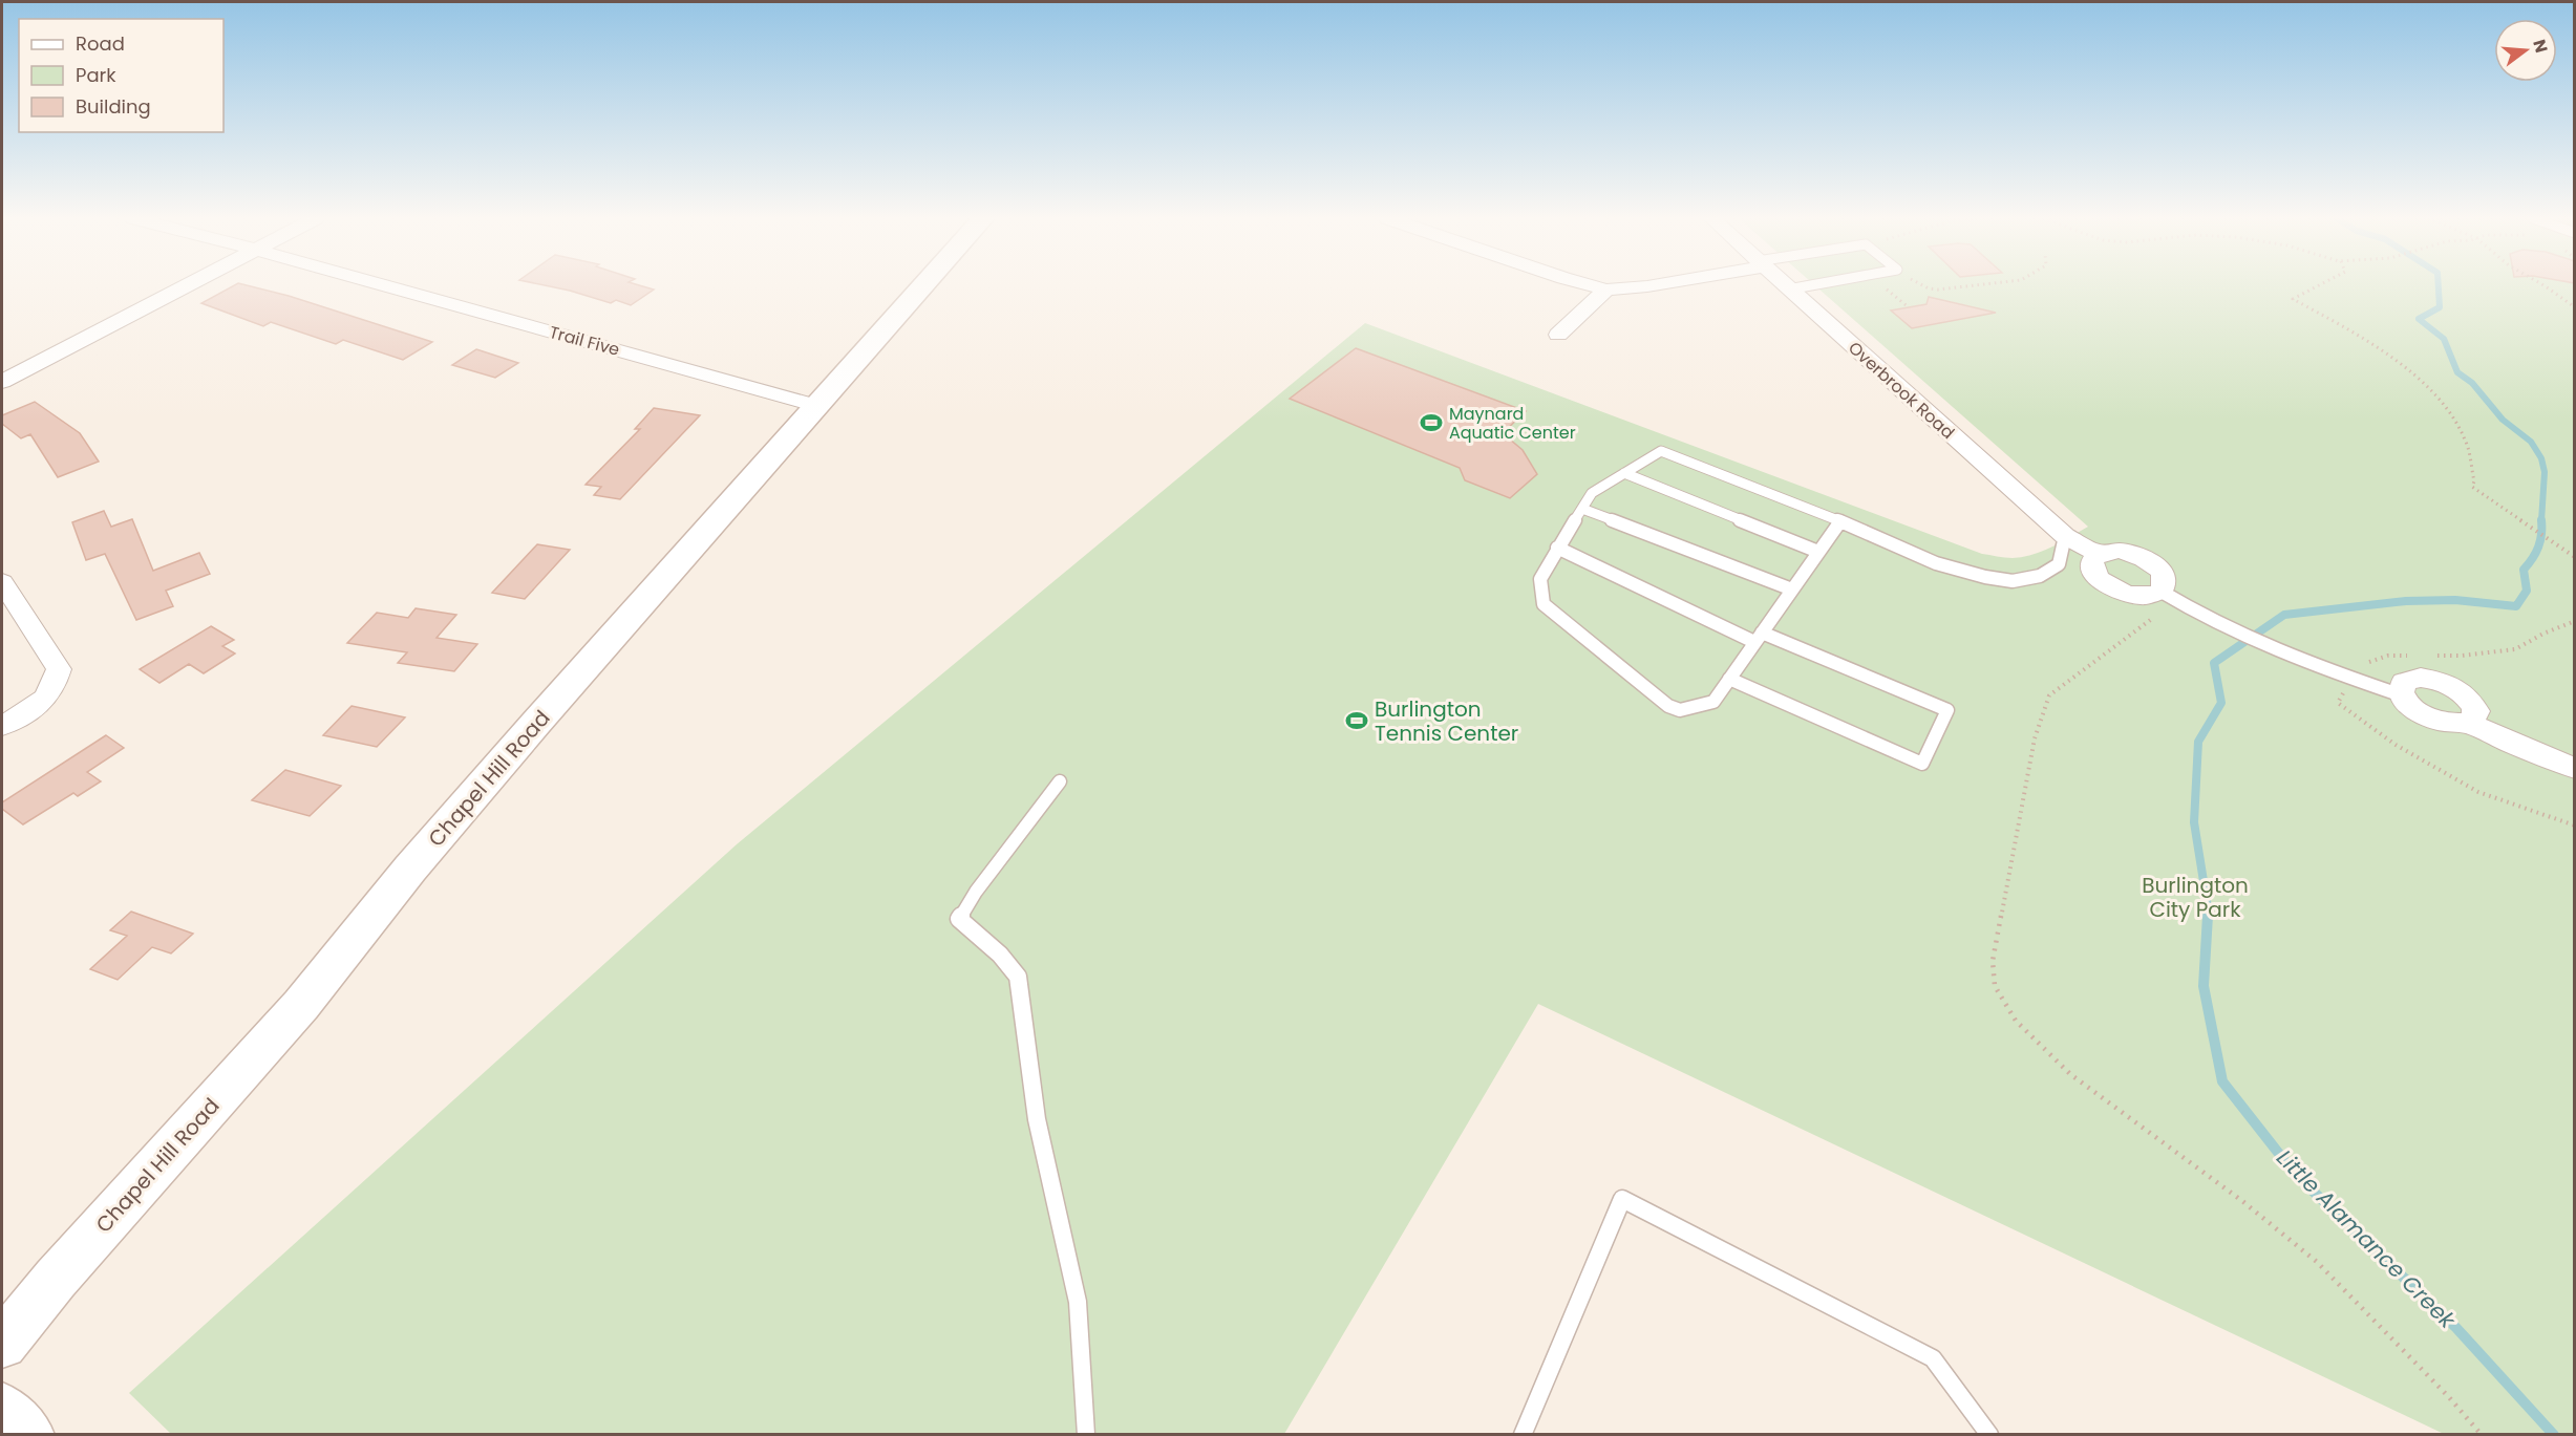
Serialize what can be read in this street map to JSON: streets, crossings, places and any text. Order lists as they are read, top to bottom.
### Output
{
  "streets": {
    "main road": ["Chapel Hill Road"],
    "street": ["Trail Five", "Overbrook Road"]
  },
  "crossings": [
    ["Trail Five", "Chapel Hill Road"]
  ],
  "water": ["Little Alamance Creek"],
  "parks": ["Burlington City Park"],
  "places": {
    "sports": ["Maynard Aquatic Center", "Burlington Tennis Center"]
  },
  "legend": ["Road", "Park", "Building"],
  "north": "right"
}
